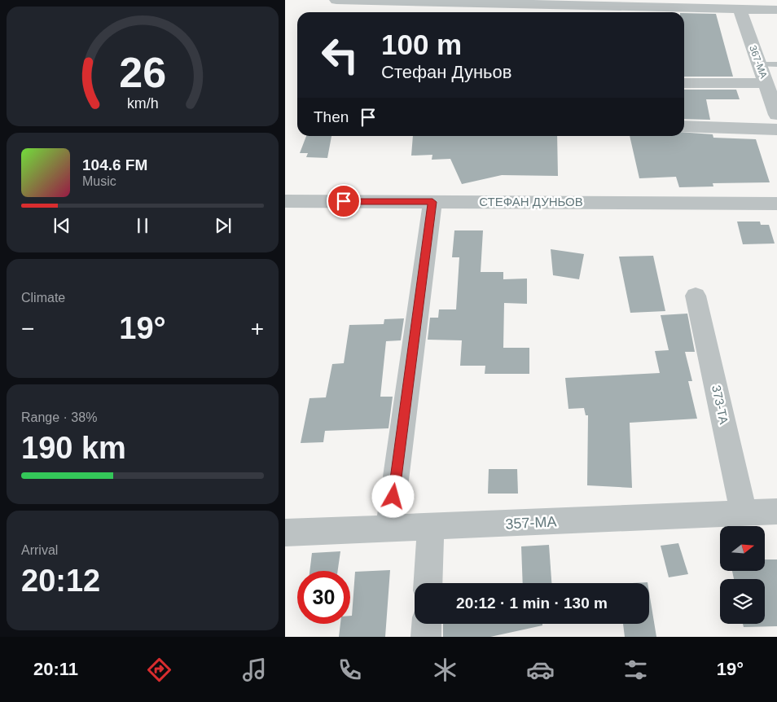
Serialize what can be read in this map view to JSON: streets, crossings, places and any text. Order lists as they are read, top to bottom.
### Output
{
  "streets": {
    "street": [
      "367-МА",
      "СТЕФАН ДУНЬОВ",
      "373-ТА",
      "357-МА"
    ]
  },
  "crossings": [
    ["373-ТА", "357-МА"]
  ],
  "north": "right",
  "page": {
    "turn": ["100 m", "Стефан Дуньов"],
    "then": "Then",
    "song": ["104.6 FM", "Music"],
    "tile": [
      "Climate",
      ["Range · 38%", "190 km"],
      ["Arrival", "20:12"]
    ],
    "heat": ["−", "19°", "+"],
    "limit": "30",
    "trip": "20:12 · 1 min · 130 m",
    "tabs": ["20:11", "19°"],
    "gauge": ["26", "km/h"]
  }
}
